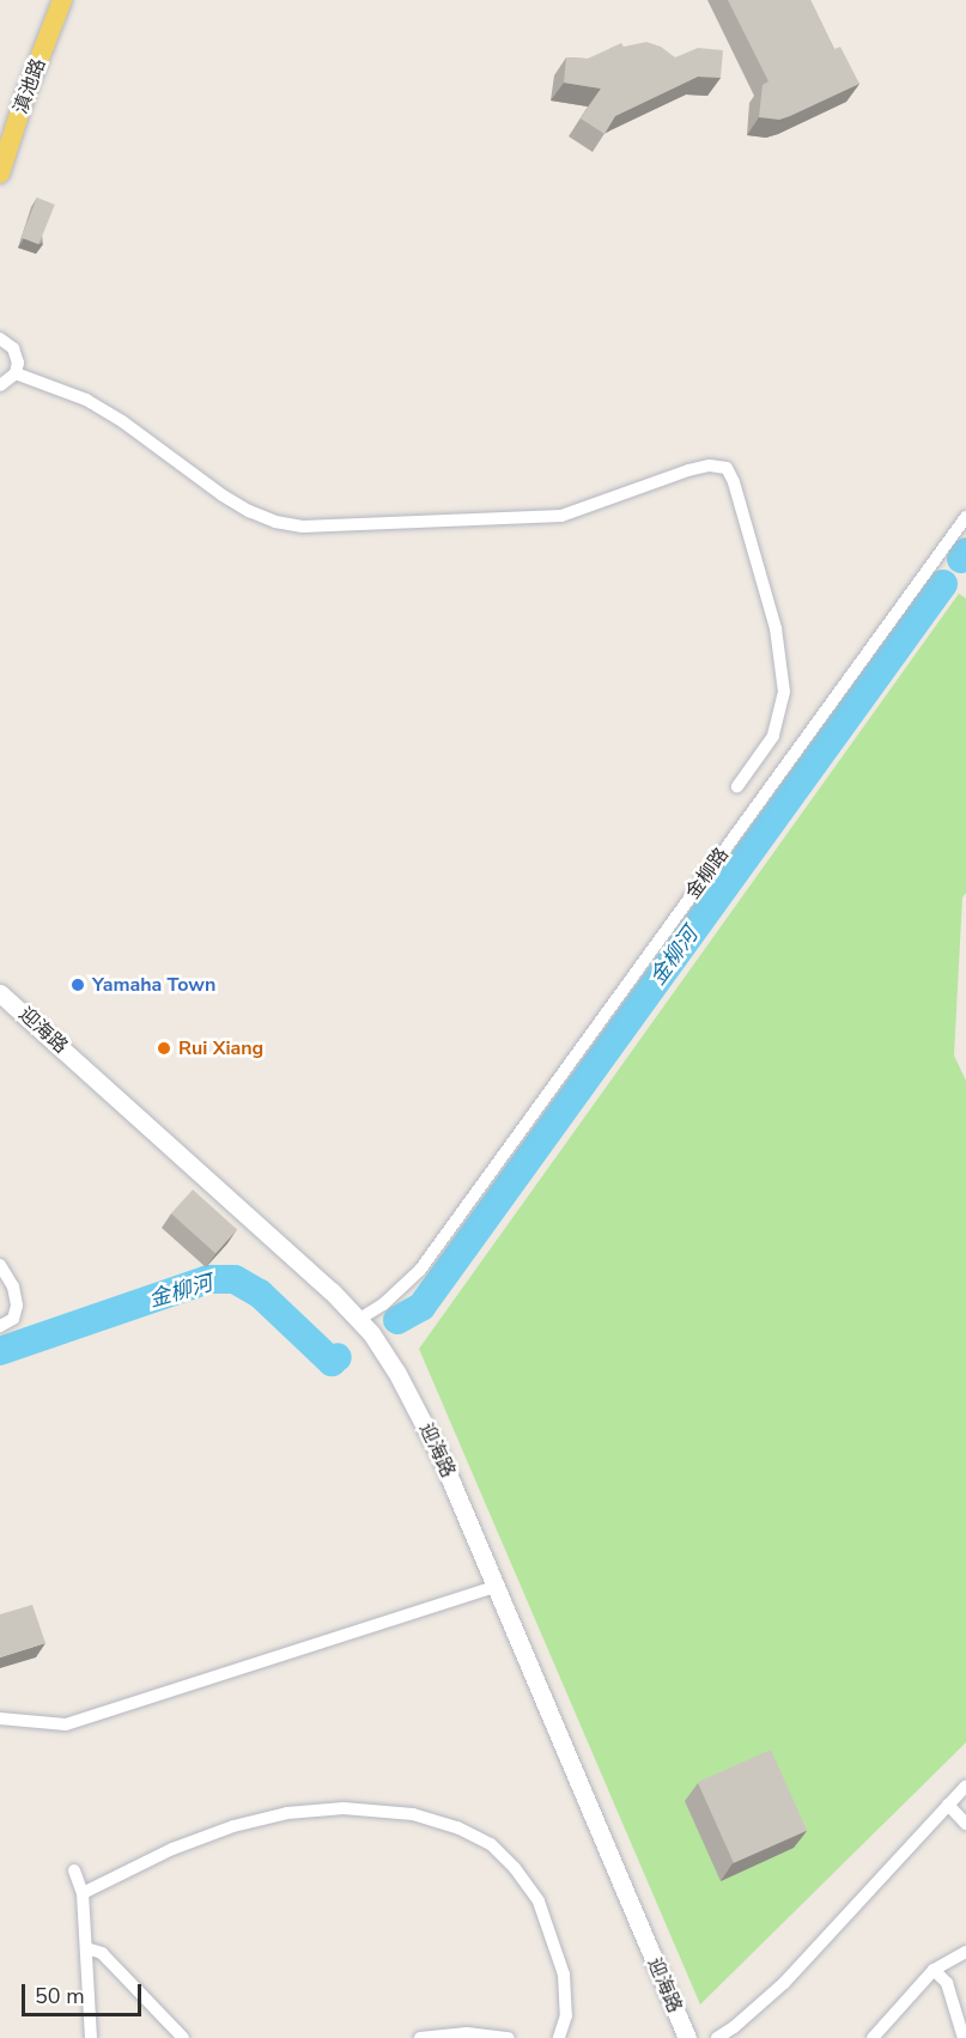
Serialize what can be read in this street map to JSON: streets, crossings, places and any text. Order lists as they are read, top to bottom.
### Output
{
  "streets": {
    "main road": ["滇池路"],
    "street": ["金柳路", "迎海路"]
  },
  "crossings": [
    ["金柳路", "迎海路"]
  ],
  "water": ["金柳河"],
  "places": ["Yamaha Town", "Rui Xiang"],
  "scale_bar": "50 m"
}
